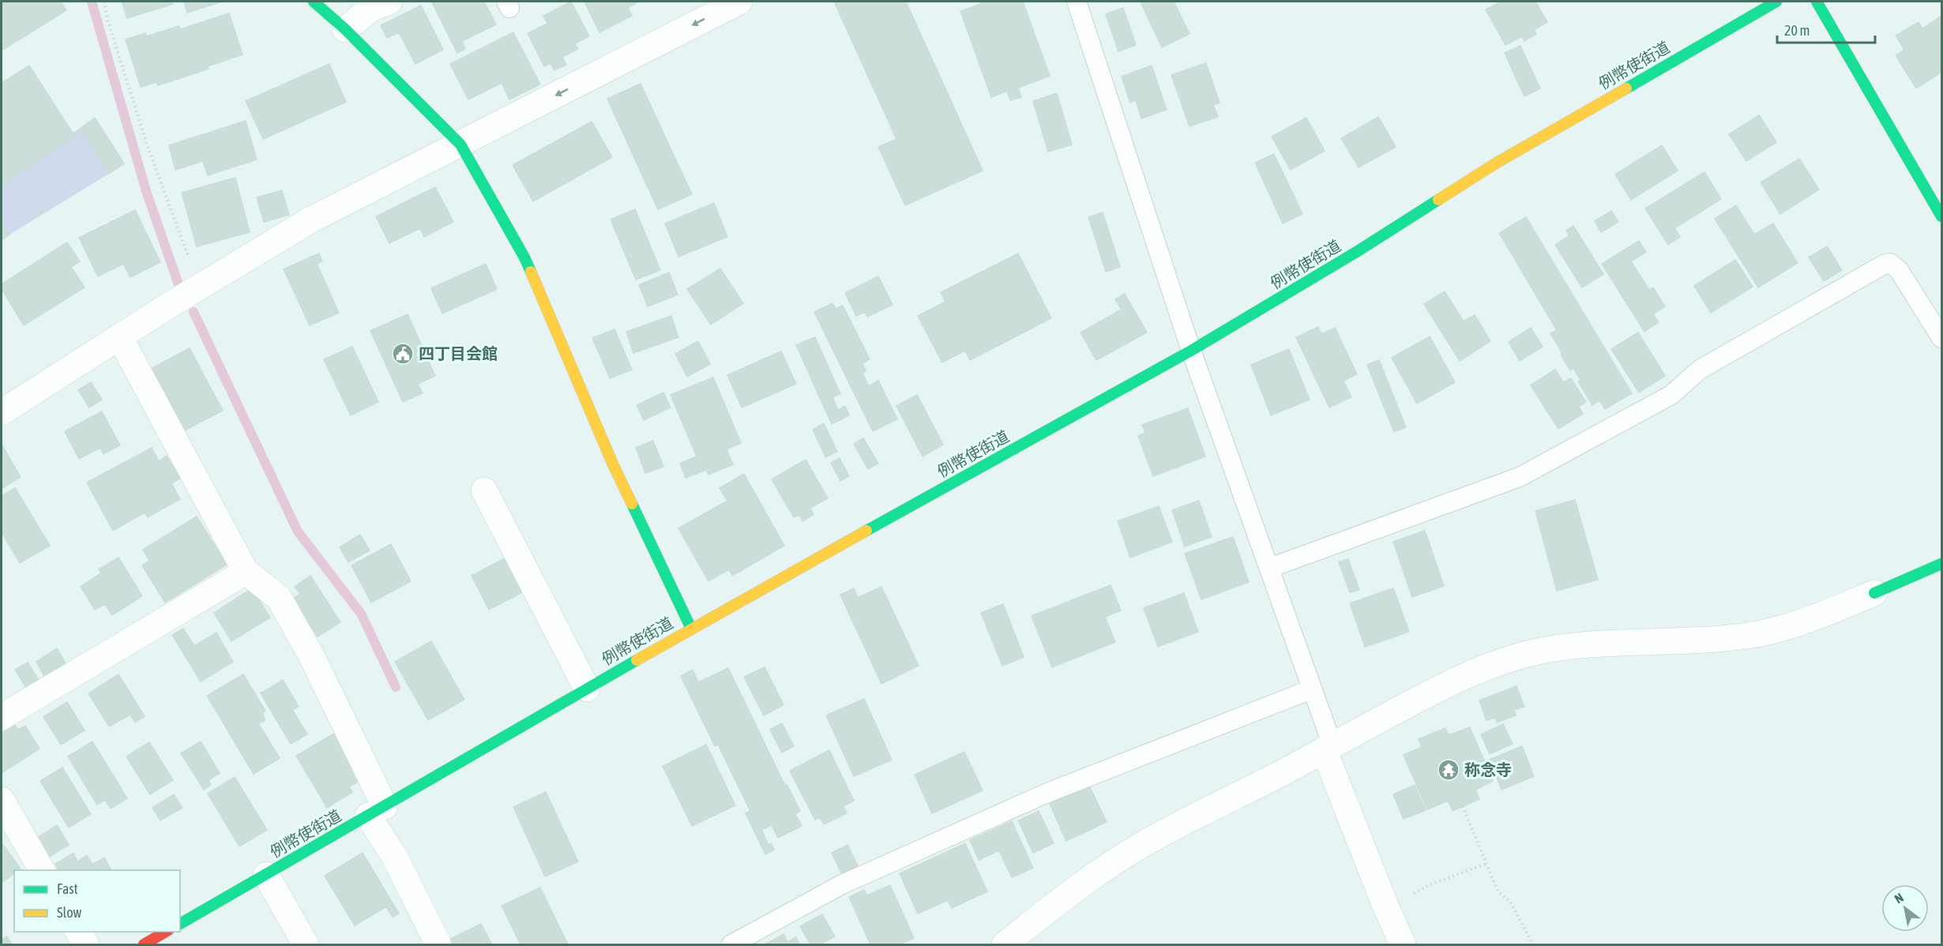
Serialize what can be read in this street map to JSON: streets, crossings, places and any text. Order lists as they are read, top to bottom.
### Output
{
  "streets": {
    "main road": ["例幣使街道"]
  },
  "places": {
    "public building": ["四丁目会館"],
    "temple": ["称念寺"]
  },
  "legend": ["Fast", "Slow"],
  "scale_bar": "20 m",
  "north": "top left"
}
